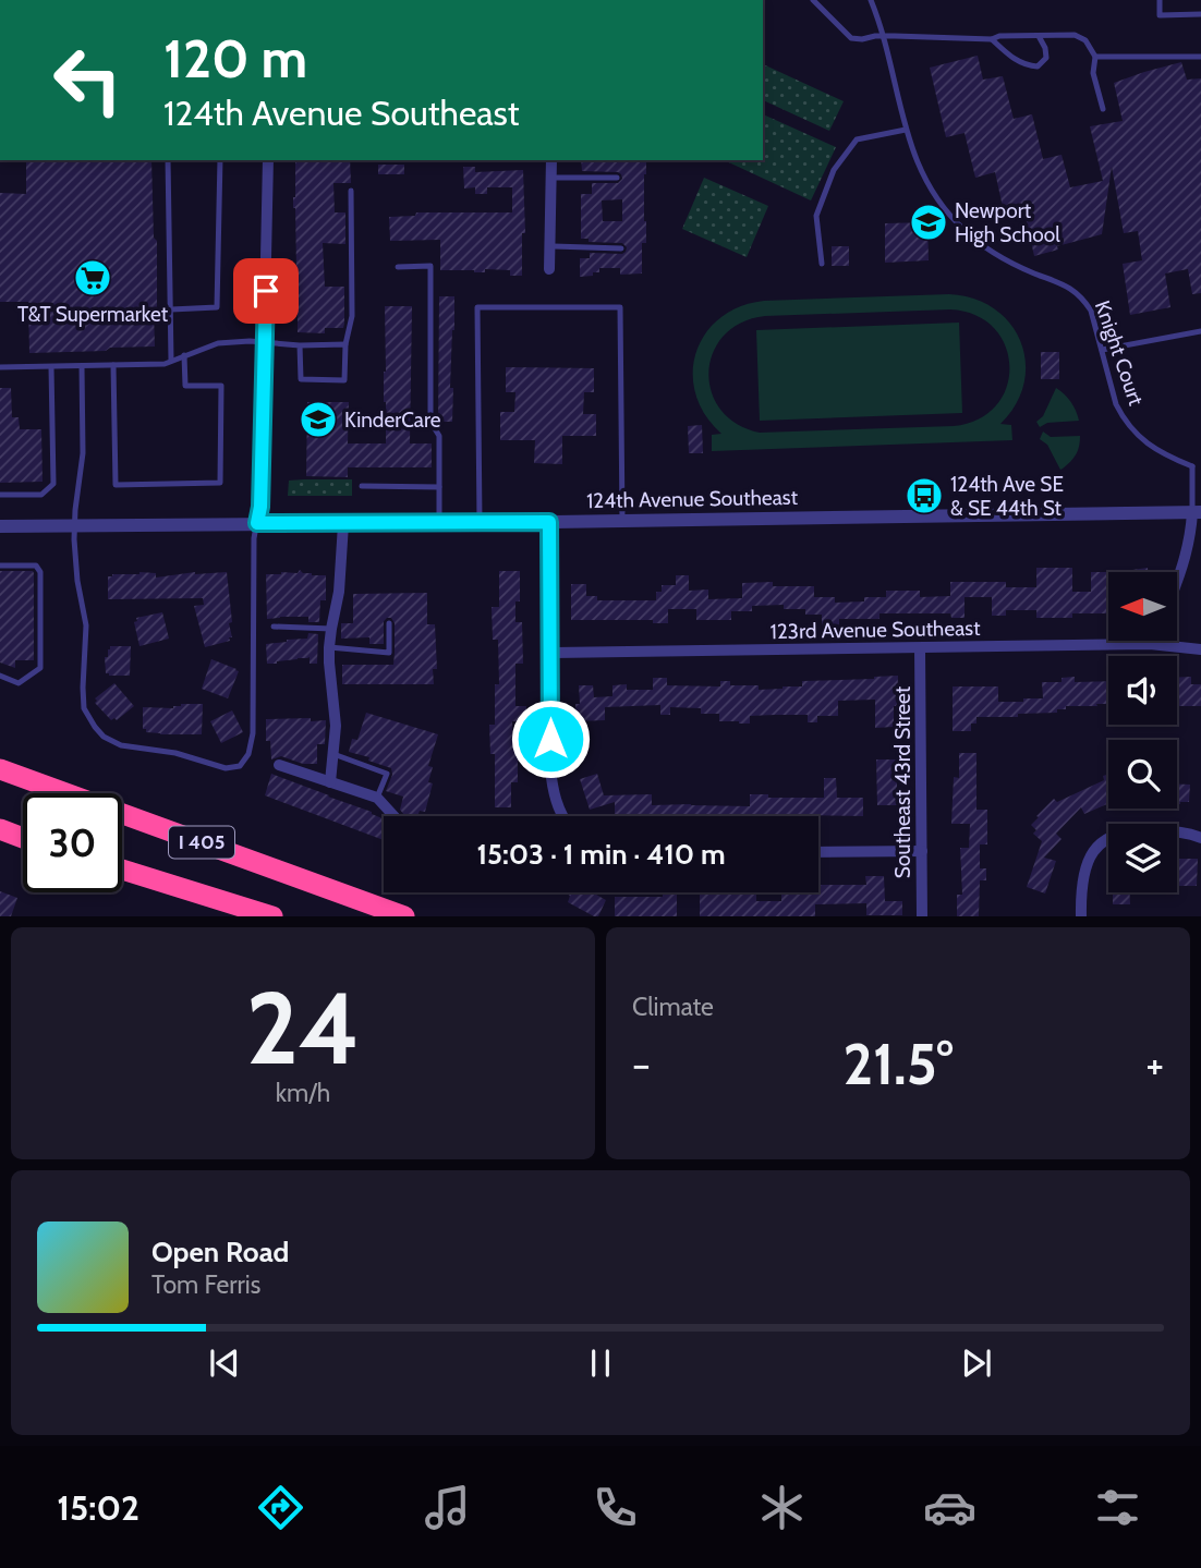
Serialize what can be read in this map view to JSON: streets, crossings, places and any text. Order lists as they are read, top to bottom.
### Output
{
  "streets": {
    "highway": ["I 405"],
    "street": ["124th Avenue Southeast", "123rd Avenue Southeast", "Southeast 43rd Street"],
    "lane": ["Knight Court"]
  },
  "crossings": [
    ["123rd Avenue Southeast", "Southeast 43rd Street"]
  ],
  "places": {
    "school or university": ["Newport High School", "KinderCare"],
    "supermarket": ["T&T Supermarket"],
    "bus stop": ["124th Ave SE & SE 44th St"]
  },
  "north": "left",
  "page": {
    "turn": ["120 m", "124th Avenue Southeast"],
    "limit": "30",
    "trip": "15:03 · 1 min · 410 m",
    "tile": [
      ["24", "km/h"],
      "Climate"
    ],
    "heat": ["−", "21.5°", "+"],
    "song": ["Open Road", "Tom Ferris"],
    "tabs": "15:02"
  }
}
